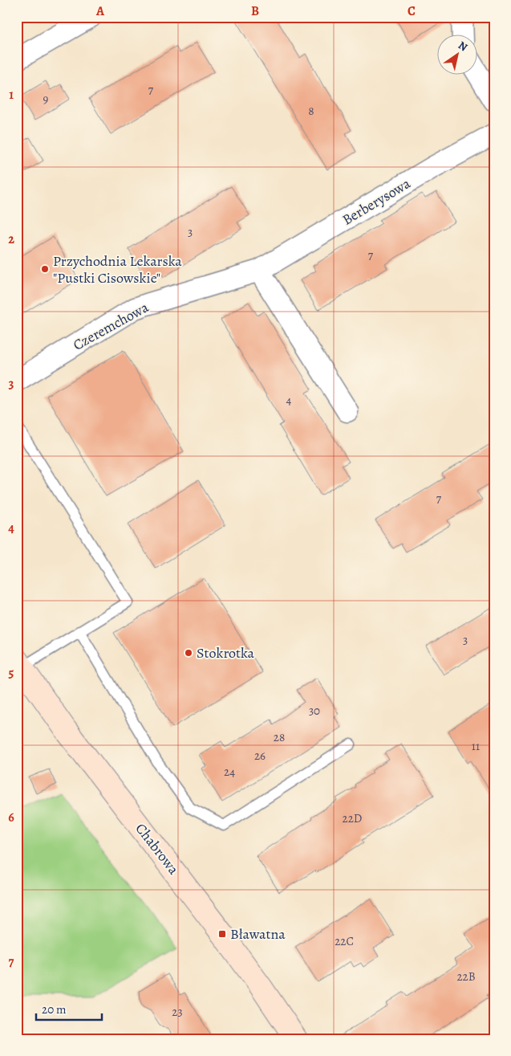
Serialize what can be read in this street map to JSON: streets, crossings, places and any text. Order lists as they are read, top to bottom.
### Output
{
  "streets": {
    "street": ["Berberysowa", "Czeremchowa", "Chabrowa"]
  },
  "crossings": [
    ["Berberysowa", "Czeremchowa"]
  ],
  "places": {
    "other": ["Przychodnia Lekarska \"Pustki Cisowskie\"", "Stokrotka"],
    "transit": ["Bławatna"]
  },
  "house_numbers": [
    "7",
    "9",
    "8",
    "3",
    "7",
    "4",
    "7",
    "3",
    "30",
    "28",
    "11",
    "26",
    "24",
    "22D",
    "22C",
    "22B",
    "23"
  ],
  "scale_bar": "20 m",
  "north": "top right",
  "grid": {
    "columns": ["A", "B", "C"],
    "rows": [
      "1",
      "2",
      "3",
      "4",
      "5",
      "6",
      "7"
    ]
  }
}
